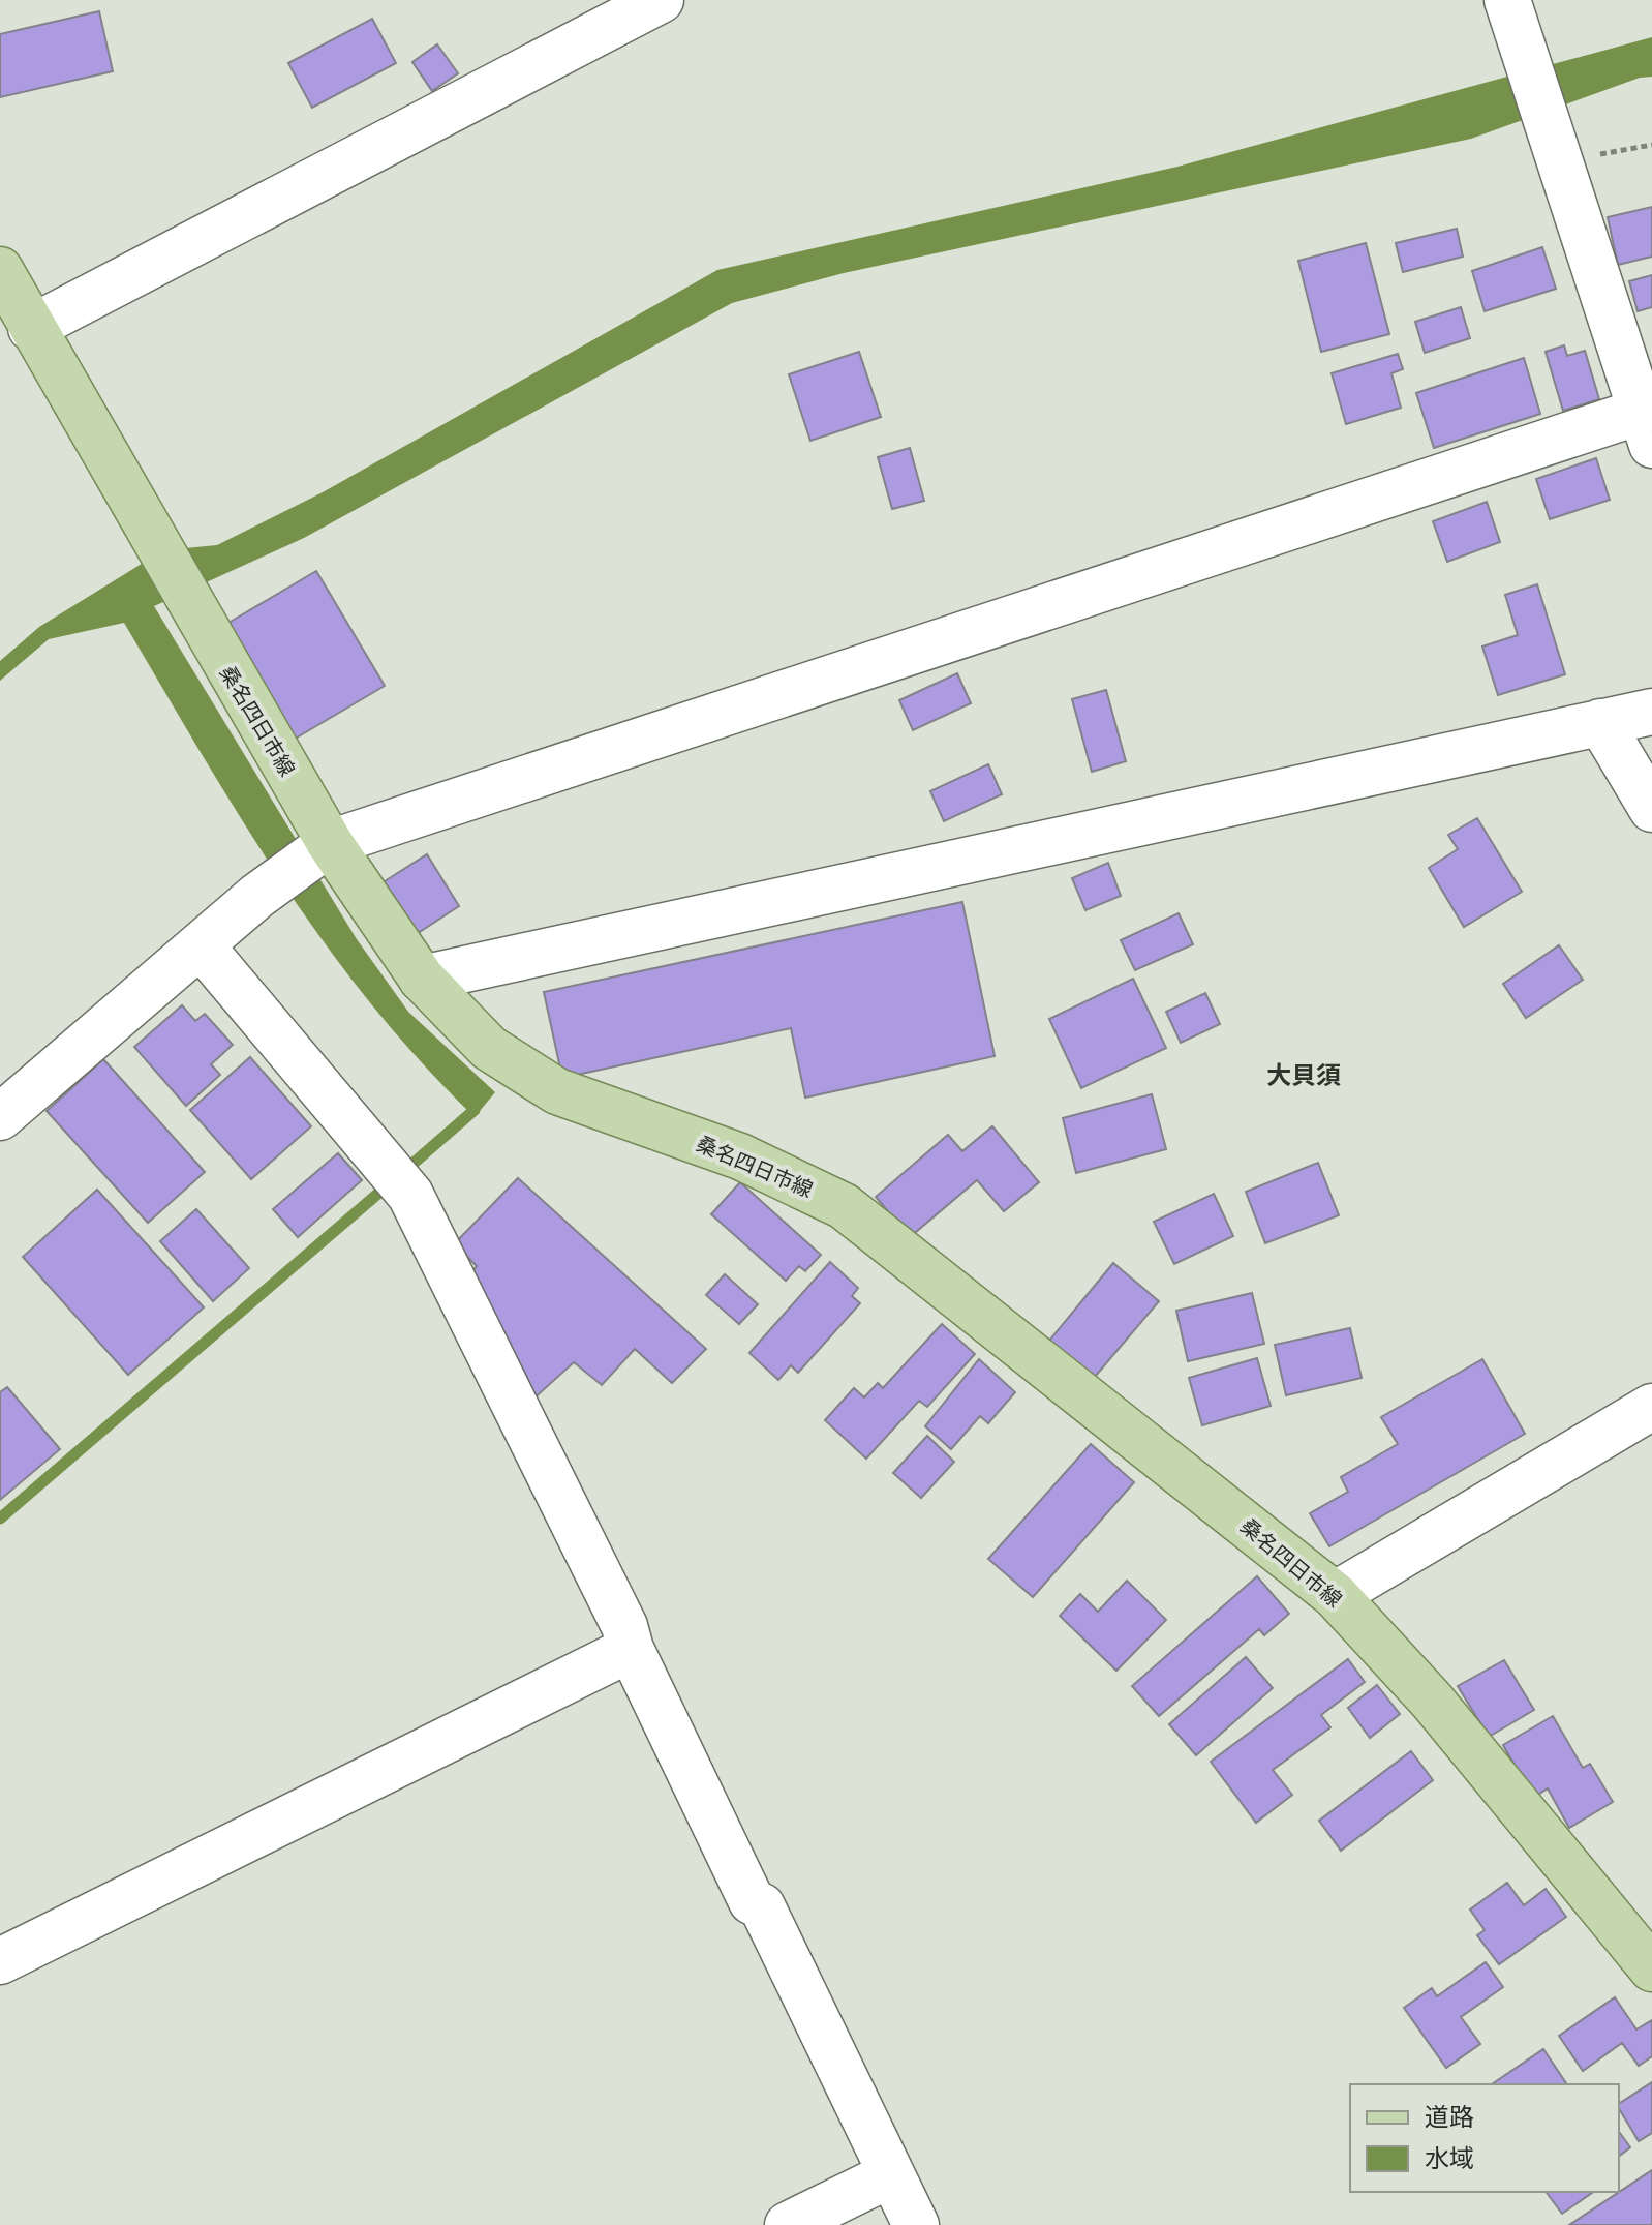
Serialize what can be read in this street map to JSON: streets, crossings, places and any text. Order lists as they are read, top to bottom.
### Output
{
  "streets": {
    "main road": ["桑名四日市線"]
  },
  "districts": ["大貝須"],
  "legend": ["道路", "水域"]
}
